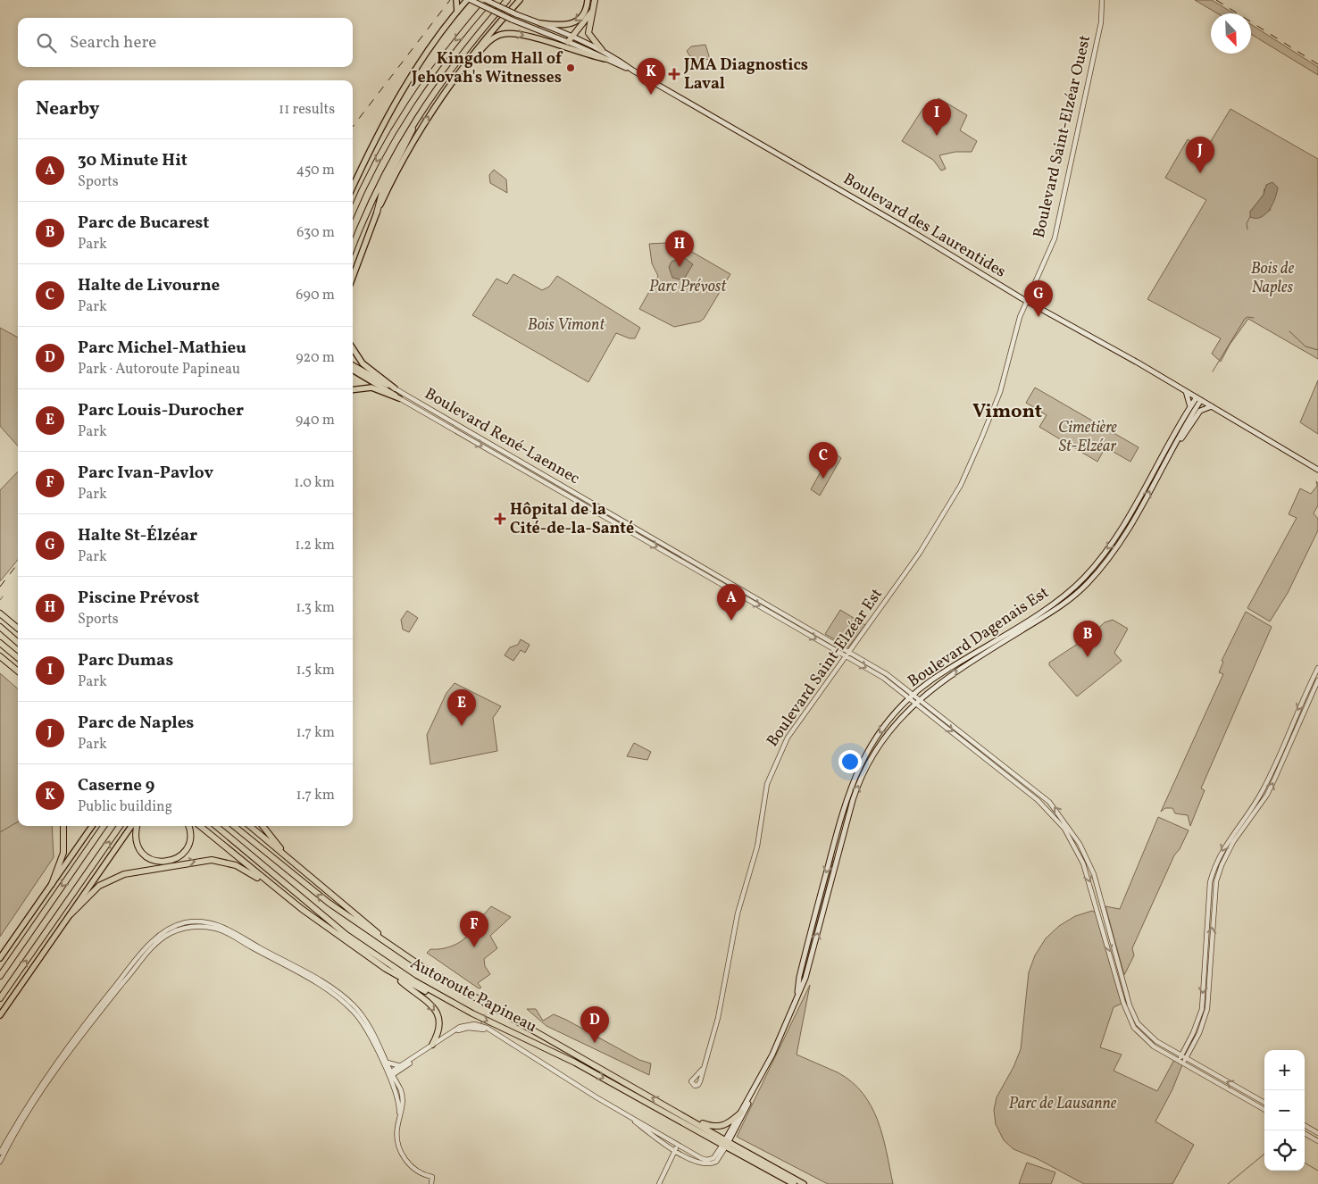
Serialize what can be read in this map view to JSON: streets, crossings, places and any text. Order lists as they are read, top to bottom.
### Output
{
  "streets": {
    "highway": ["Autoroute Papineau"],
    "main road": ["Boulevard des Laurentides", "Boulevard Dagenais Est"],
    "street": ["Boulevard Saint-Elzéar Ouest", "Boulevard René-Laennec", "Boulevard Saint-Elzéar Est"]
  },
  "crossings": [
    ["Boulevard Saint-Elzéar Ouest", "Boulevard des Laurentides"],
    ["Boulevard Saint-Elzéar Ouest", "Boulevard Saint-Elzéar Est"],
    ["Boulevard des Laurentides", "Boulevard Dagenais Est"],
    ["Boulevard des Laurentides", "Boulevard Saint-Elzéar Est"],
    ["Boulevard René-Laennec", "Boulevard Dagenais Est"],
    ["Boulevard René-Laennec", "Boulevard Saint-Elzéar Est"],
    ["Boulevard Dagenais Est", "Autoroute Papineau"]
  ],
  "districts": ["Vimont"],
  "parks": [
    "Bois de Naples",
    "Parc Prévost",
    "Bois Vimont",
    "Cimetière St-Elzéar",
    "Parc de Lausanne"
  ],
  "places": {
    "other": ["Kingdom Hall of Jehovah's Witnesses"],
    "health": ["JMA Diagnostics Laval", "Hôpital de la Cité-de-la-Santé"]
  },
  "north": "bottom right",
  "page": {
    "search": "Search here",
    "pins": [
      "K",
      "I",
      "J",
      "H",
      "G",
      "C",
      "A",
      "B",
      "E",
      "F",
      "D"
    ],
    "heading": ["Nearby", "11 results"],
    "list": [
      {
        "mark": "A",
        "name": "30 Minute Hit",
        "note": "Sports",
        "value": "450 m"
      },
      {
        "mark": "B",
        "name": "Parc de Bucarest",
        "note": "Park",
        "value": "630 m"
      },
      {
        "mark": "C",
        "name": "Halte de Livourne",
        "note": "Park",
        "value": "690 m"
      },
      {
        "mark": "D",
        "name": "Parc Michel-Mathieu",
        "note": "Park · Autoroute Papineau",
        "value": "920 m"
      },
      {
        "mark": "E",
        "name": "Parc Louis-Durocher",
        "note": "Park",
        "value": "940 m"
      },
      {
        "mark": "F",
        "name": "Parc Ivan-Pavlov",
        "note": "Park",
        "value": "1.0 km"
      },
      {
        "mark": "G",
        "name": "Halte St-Élzéar",
        "note": "Park",
        "value": "1.2 km"
      },
      {
        "mark": "H",
        "name": "Piscine Prévost",
        "note": "Sports",
        "value": "1.3 km"
      },
      {
        "mark": "I",
        "name": "Parc Dumas",
        "note": "Park",
        "value": "1.5 km"
      },
      {
        "mark": "J",
        "name": "Parc de Naples",
        "note": "Park",
        "value": "1.7 km"
      },
      {
        "mark": "K",
        "name": "Caserne 9",
        "note": "Public building",
        "value": "1.7 km"
      }
    ],
    "map_buttons": ["+", "−"]
  }
}
